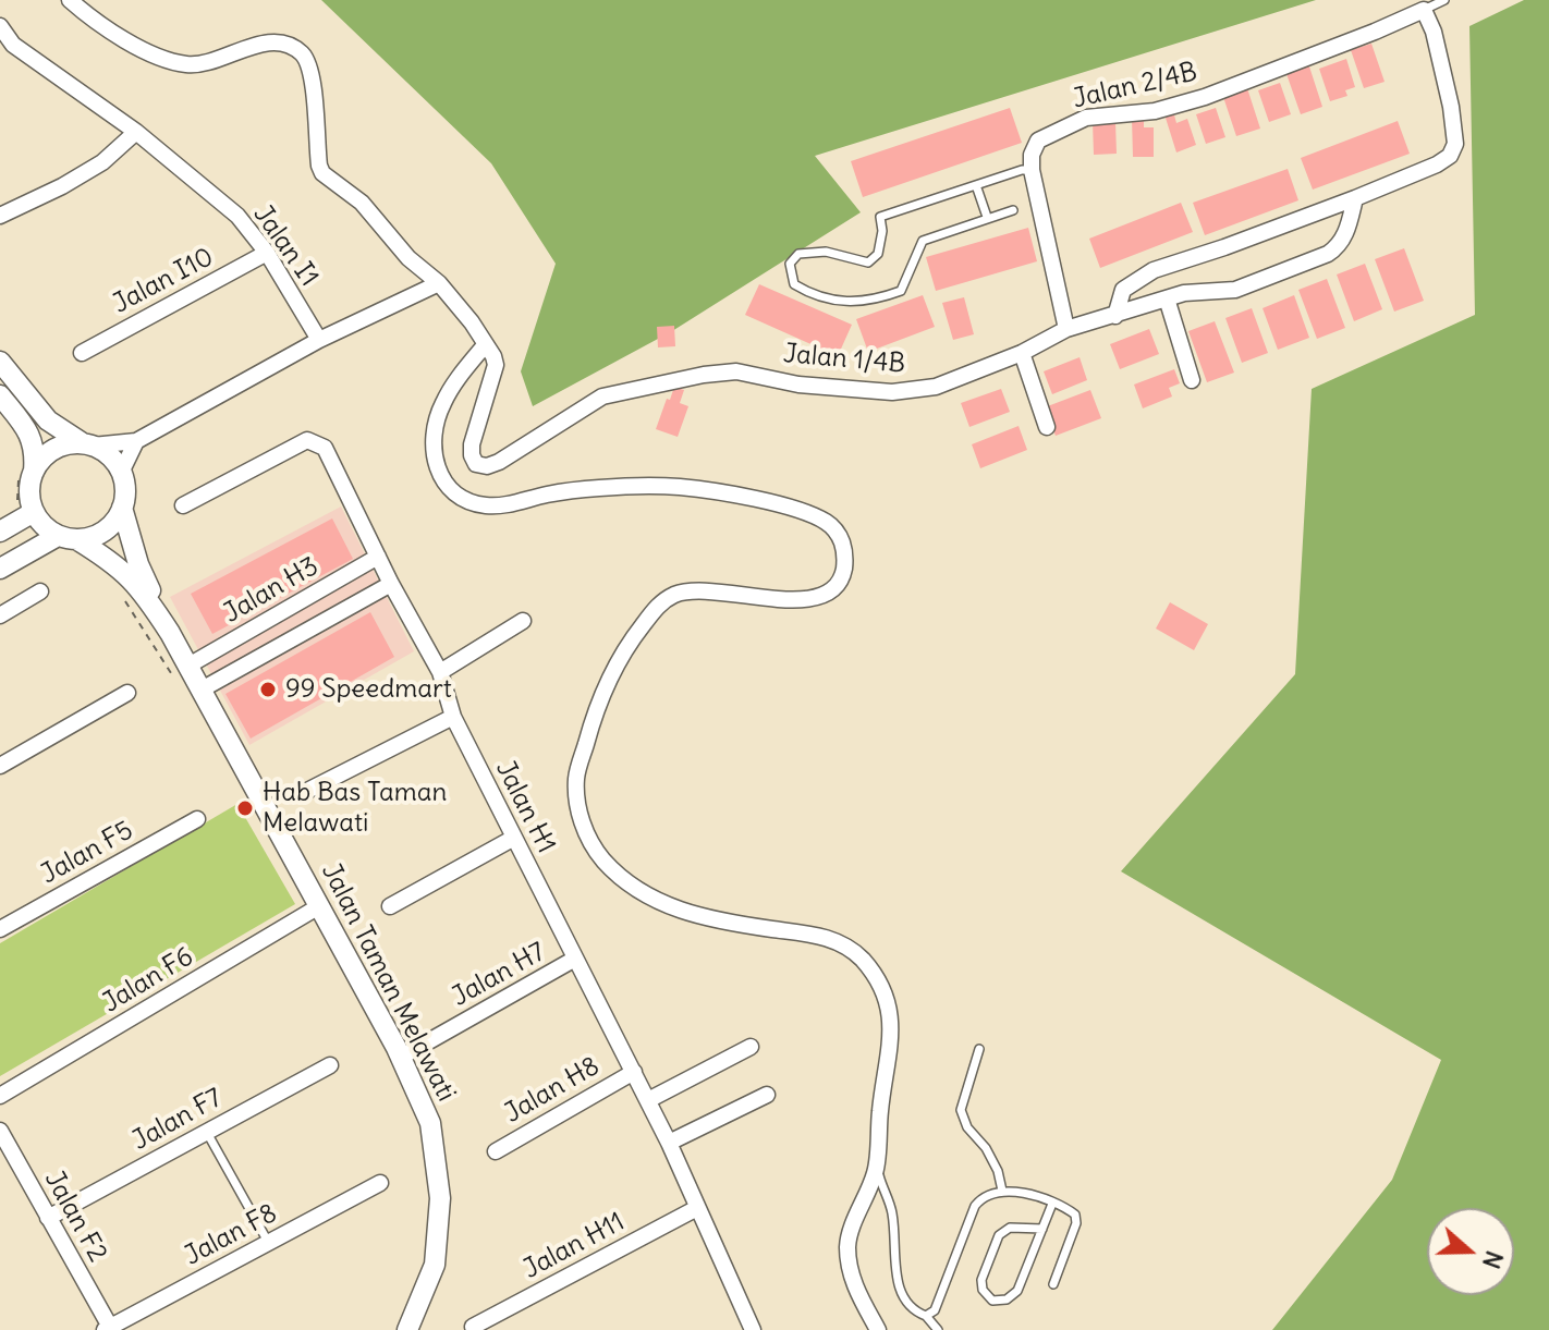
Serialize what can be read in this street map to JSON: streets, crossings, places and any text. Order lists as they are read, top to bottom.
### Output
{
  "streets": {
    "main road": ["Jalan Taman Melawati"],
    "street": [
      "Jalan 2/4B",
      "Jalan I1",
      "Jalan I10",
      "Jalan 1/4B",
      "Jalan H3",
      "Jalan H1",
      "Jalan F5",
      "Jalan H7",
      "Jalan F6",
      "Jalan H8",
      "Jalan F7",
      "Jalan F2",
      "Jalan F8",
      "Jalan H11"
    ]
  },
  "crossings": [
    ["Jalan I1", "Jalan I10"],
    ["Jalan H3", "Jalan H1"],
    ["Jalan H3", "Jalan Taman Melawati"],
    ["Jalan H1", "Jalan H7"],
    ["Jalan H1", "Jalan H8"],
    ["Jalan H1", "Jalan H11"],
    ["Jalan H7", "Jalan Taman Melawati"],
    ["Jalan F6", "Jalan Taman Melawati"],
    ["Jalan F7", "Jalan F2"],
    ["Jalan F2", "Jalan F8"]
  ],
  "places": ["99 Speedmart", "Hab Bas Taman Melawati"],
  "north": "right"
}
